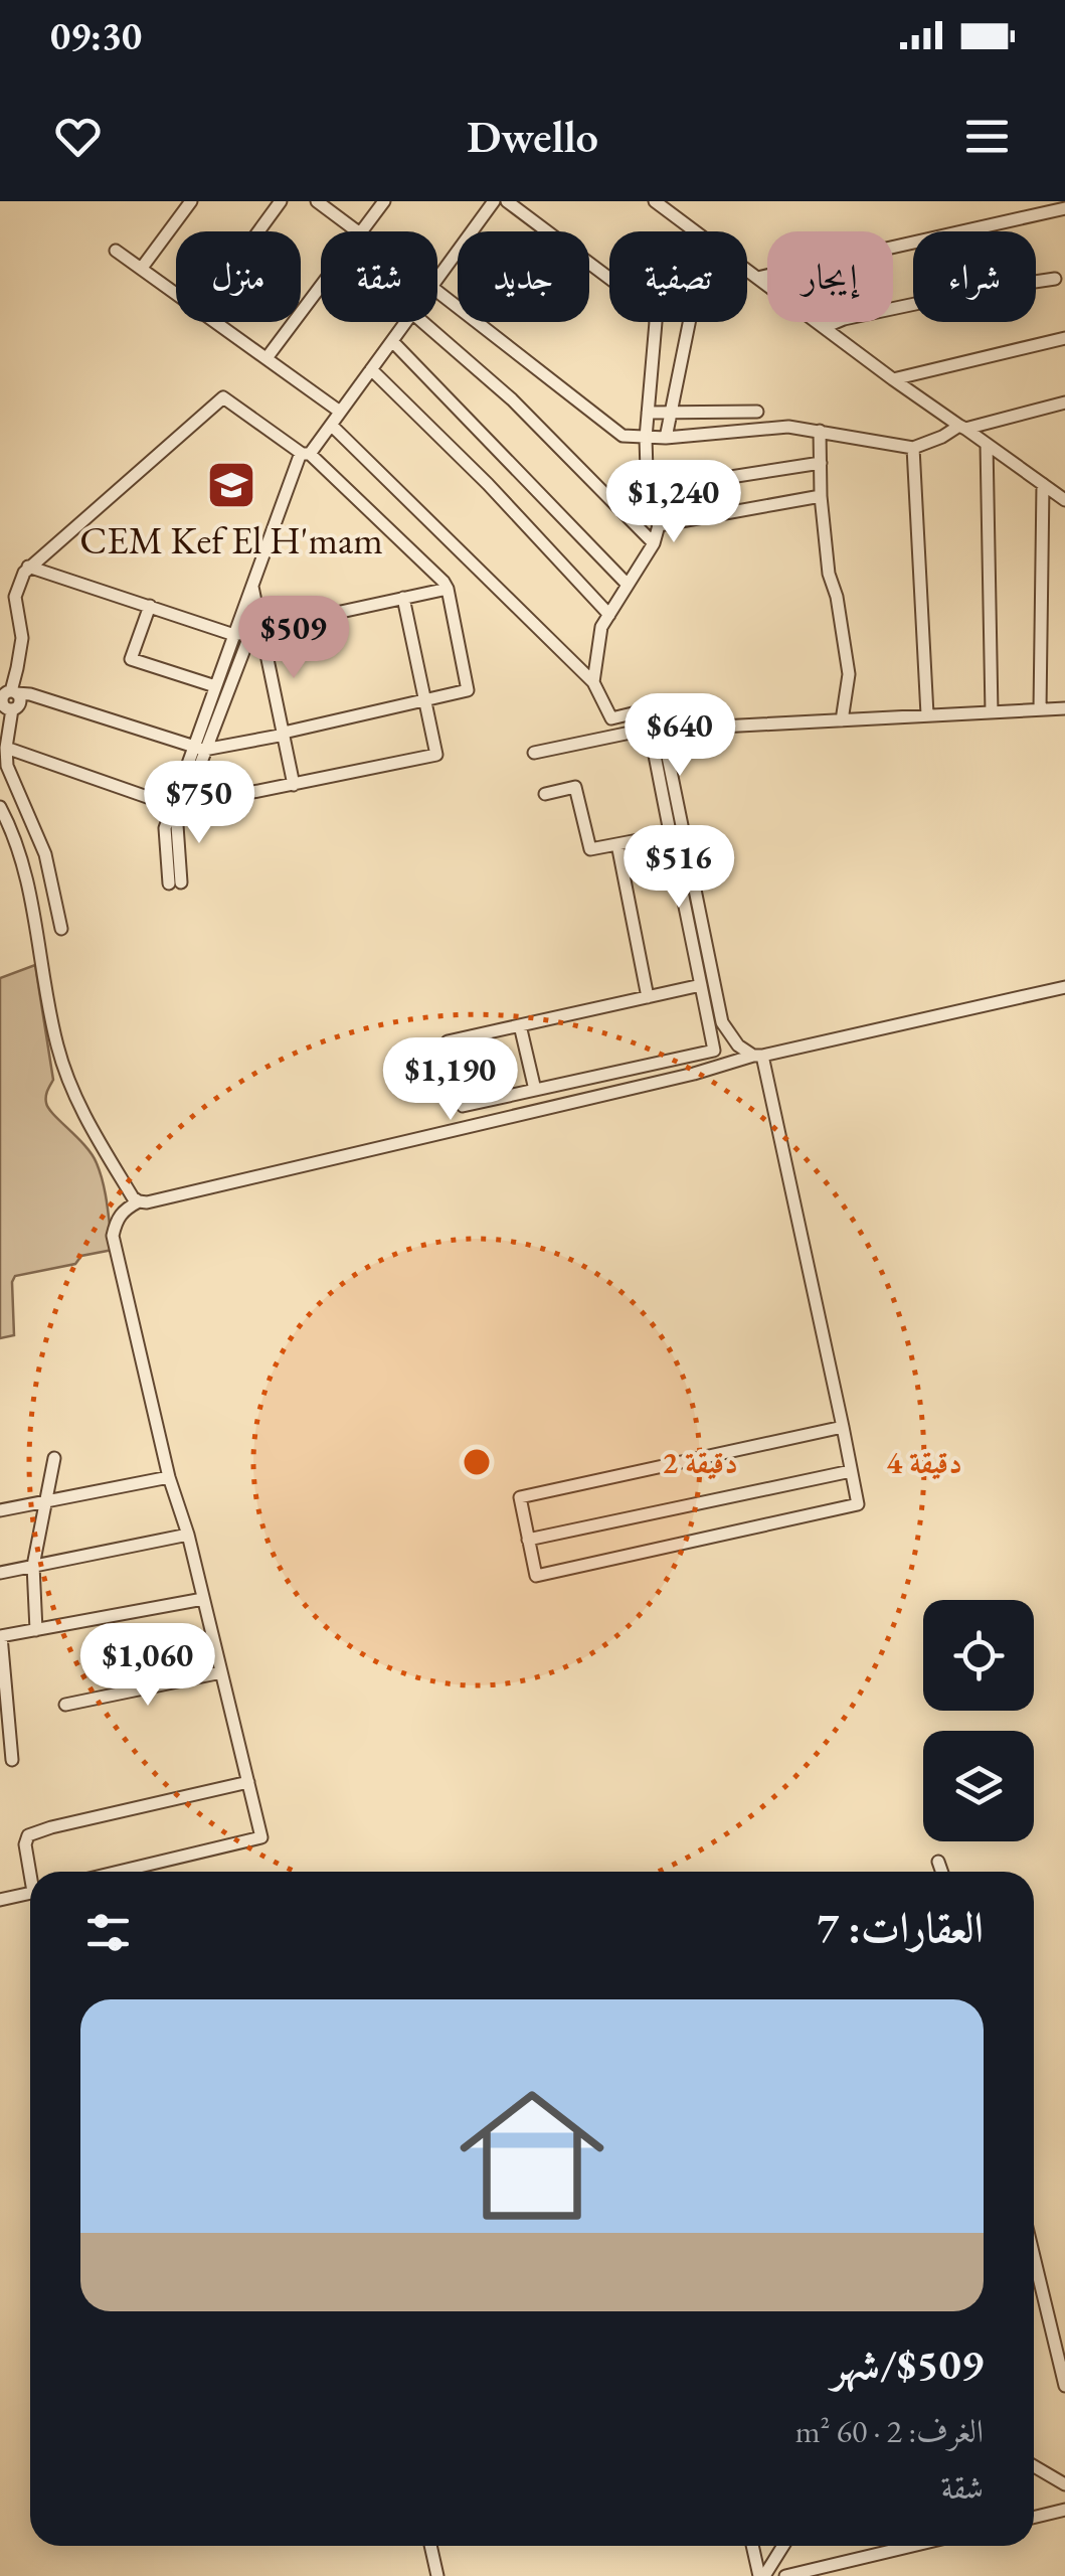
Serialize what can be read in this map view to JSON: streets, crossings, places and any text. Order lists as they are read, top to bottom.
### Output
{
  "places": {
    "school or university": ["CEM Kef El H'mam"]
  },
  "page": {
    "status": "09:30",
    "header": "Dwello",
    "chip": [
      "شراء",
      "إيجار",
      "تصفية",
      "جديد",
      "شقة",
      "منزل"
    ],
    "price": [
      "$1,240",
      "$509",
      "$640",
      "$750",
      "$516",
      "$1,190",
      "$1,060"
    ],
    "heading": "العقارات: 7",
    "list": [
      {
        "name": "$509/شهر",
        "note": "الغرف: 2 · 60 m² · شقة"
      }
    ]
  },
  "rings": ["2 دقيقة", "4 دقيقة"]
}
